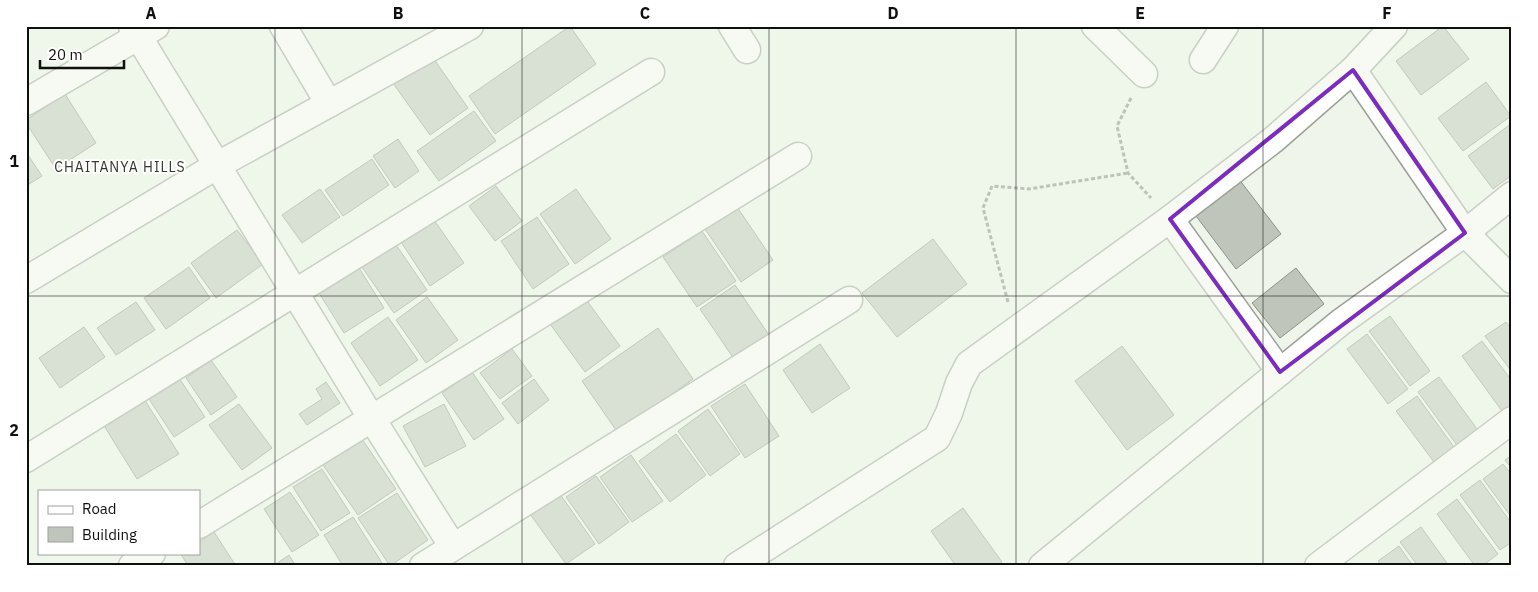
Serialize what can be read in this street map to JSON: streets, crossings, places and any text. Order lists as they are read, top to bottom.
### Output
{
  "districts": ["CHAITANYA HILLS"],
  "legend": ["Road", "Building"],
  "scale_bar": "20 m",
  "grid": {
    "columns": [
      "A",
      "B",
      "C",
      "D",
      "E",
      "F"
    ],
    "rows": ["1", "2"]
  }
}
